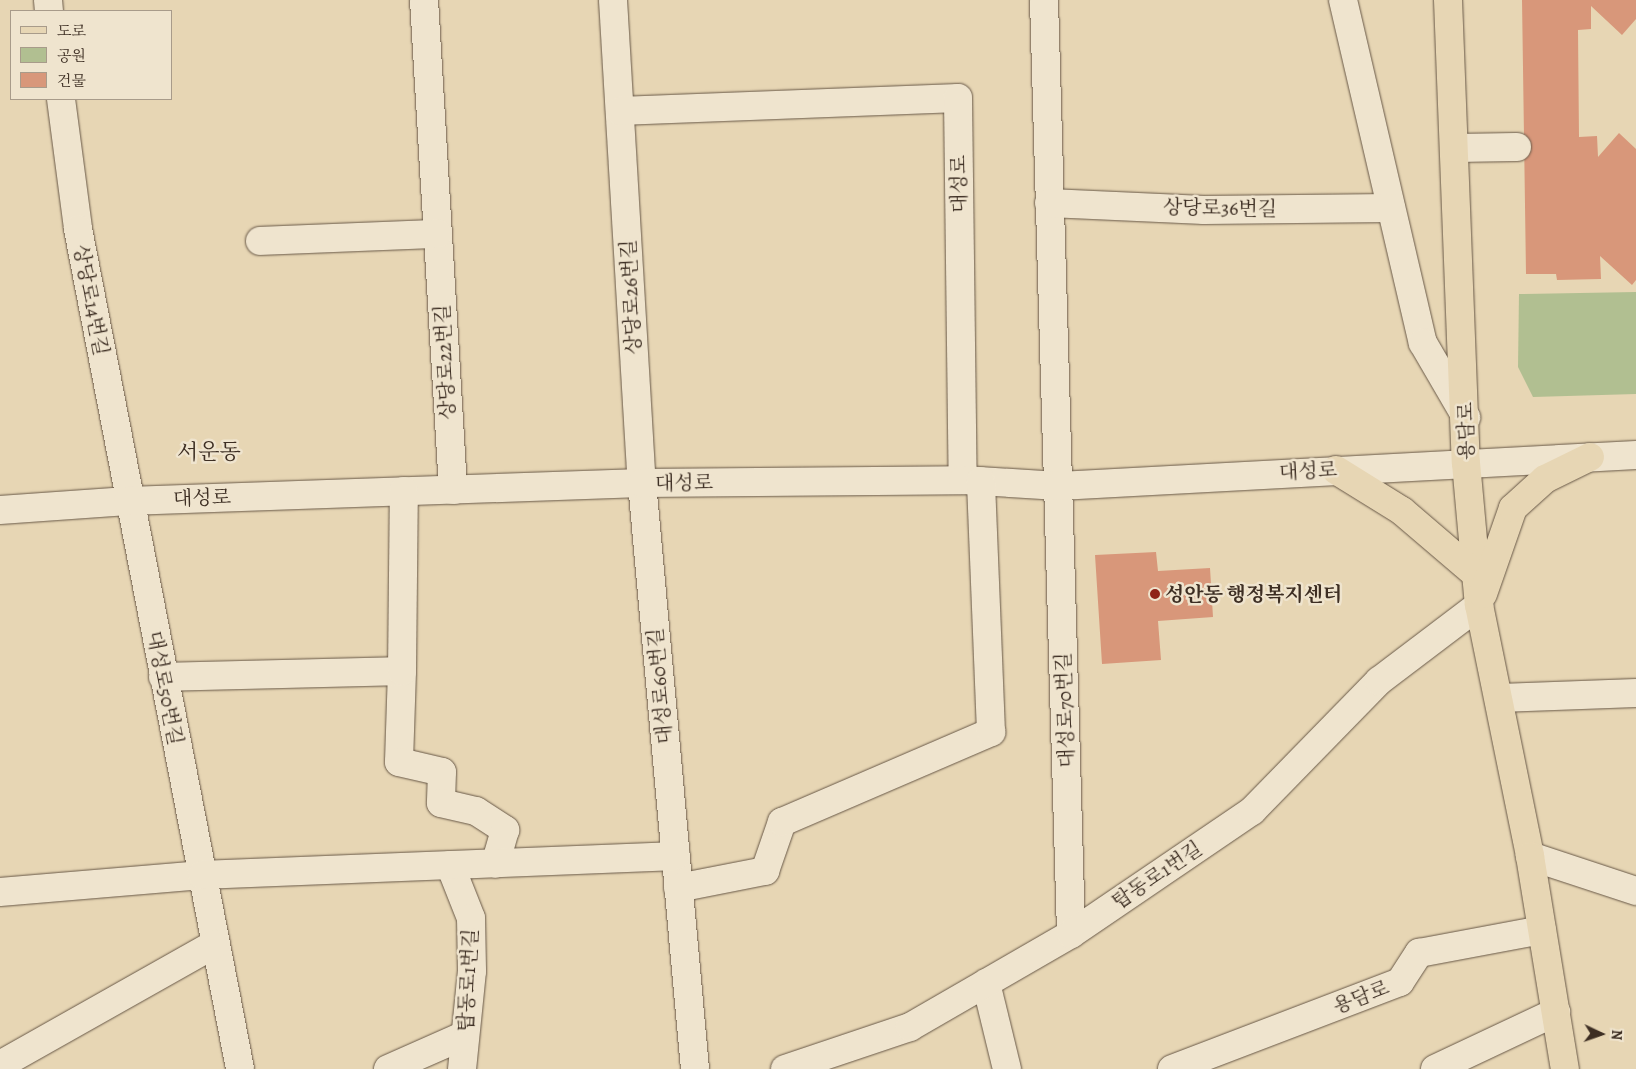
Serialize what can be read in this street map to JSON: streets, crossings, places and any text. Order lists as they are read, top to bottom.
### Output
{
  "streets": {
    "main road": ["용담로"],
    "street": [
      "대성로",
      "상당로36번길",
      "상당로26번길",
      "상당로14번길",
      "상당로22번길",
      "대성로60번길",
      "대성로50번길",
      "대성로70번길",
      "탑동로1번길"
    ]
  },
  "crossings": [
    ["대성로", "상당로26번길"],
    ["대성로", "상당로14번길"],
    ["대성로", "상당로22번길"],
    ["대성로", "용담로"],
    ["대성로", "대성로60번길"],
    ["대성로", "대성로50번길"],
    ["대성로", "대성로70번길"],
    ["상당로26번길", "대성로60번길"],
    ["상당로14번길", "대성로50번길"],
    ["용담로", "탑동로1번길"],
    ["대성로70번길", "탑동로1번길"]
  ],
  "districts": ["서운동"],
  "places": ["성안동 행정복지센터"],
  "legend": ["도로", "공원", "건물"],
  "north": "right"
}
